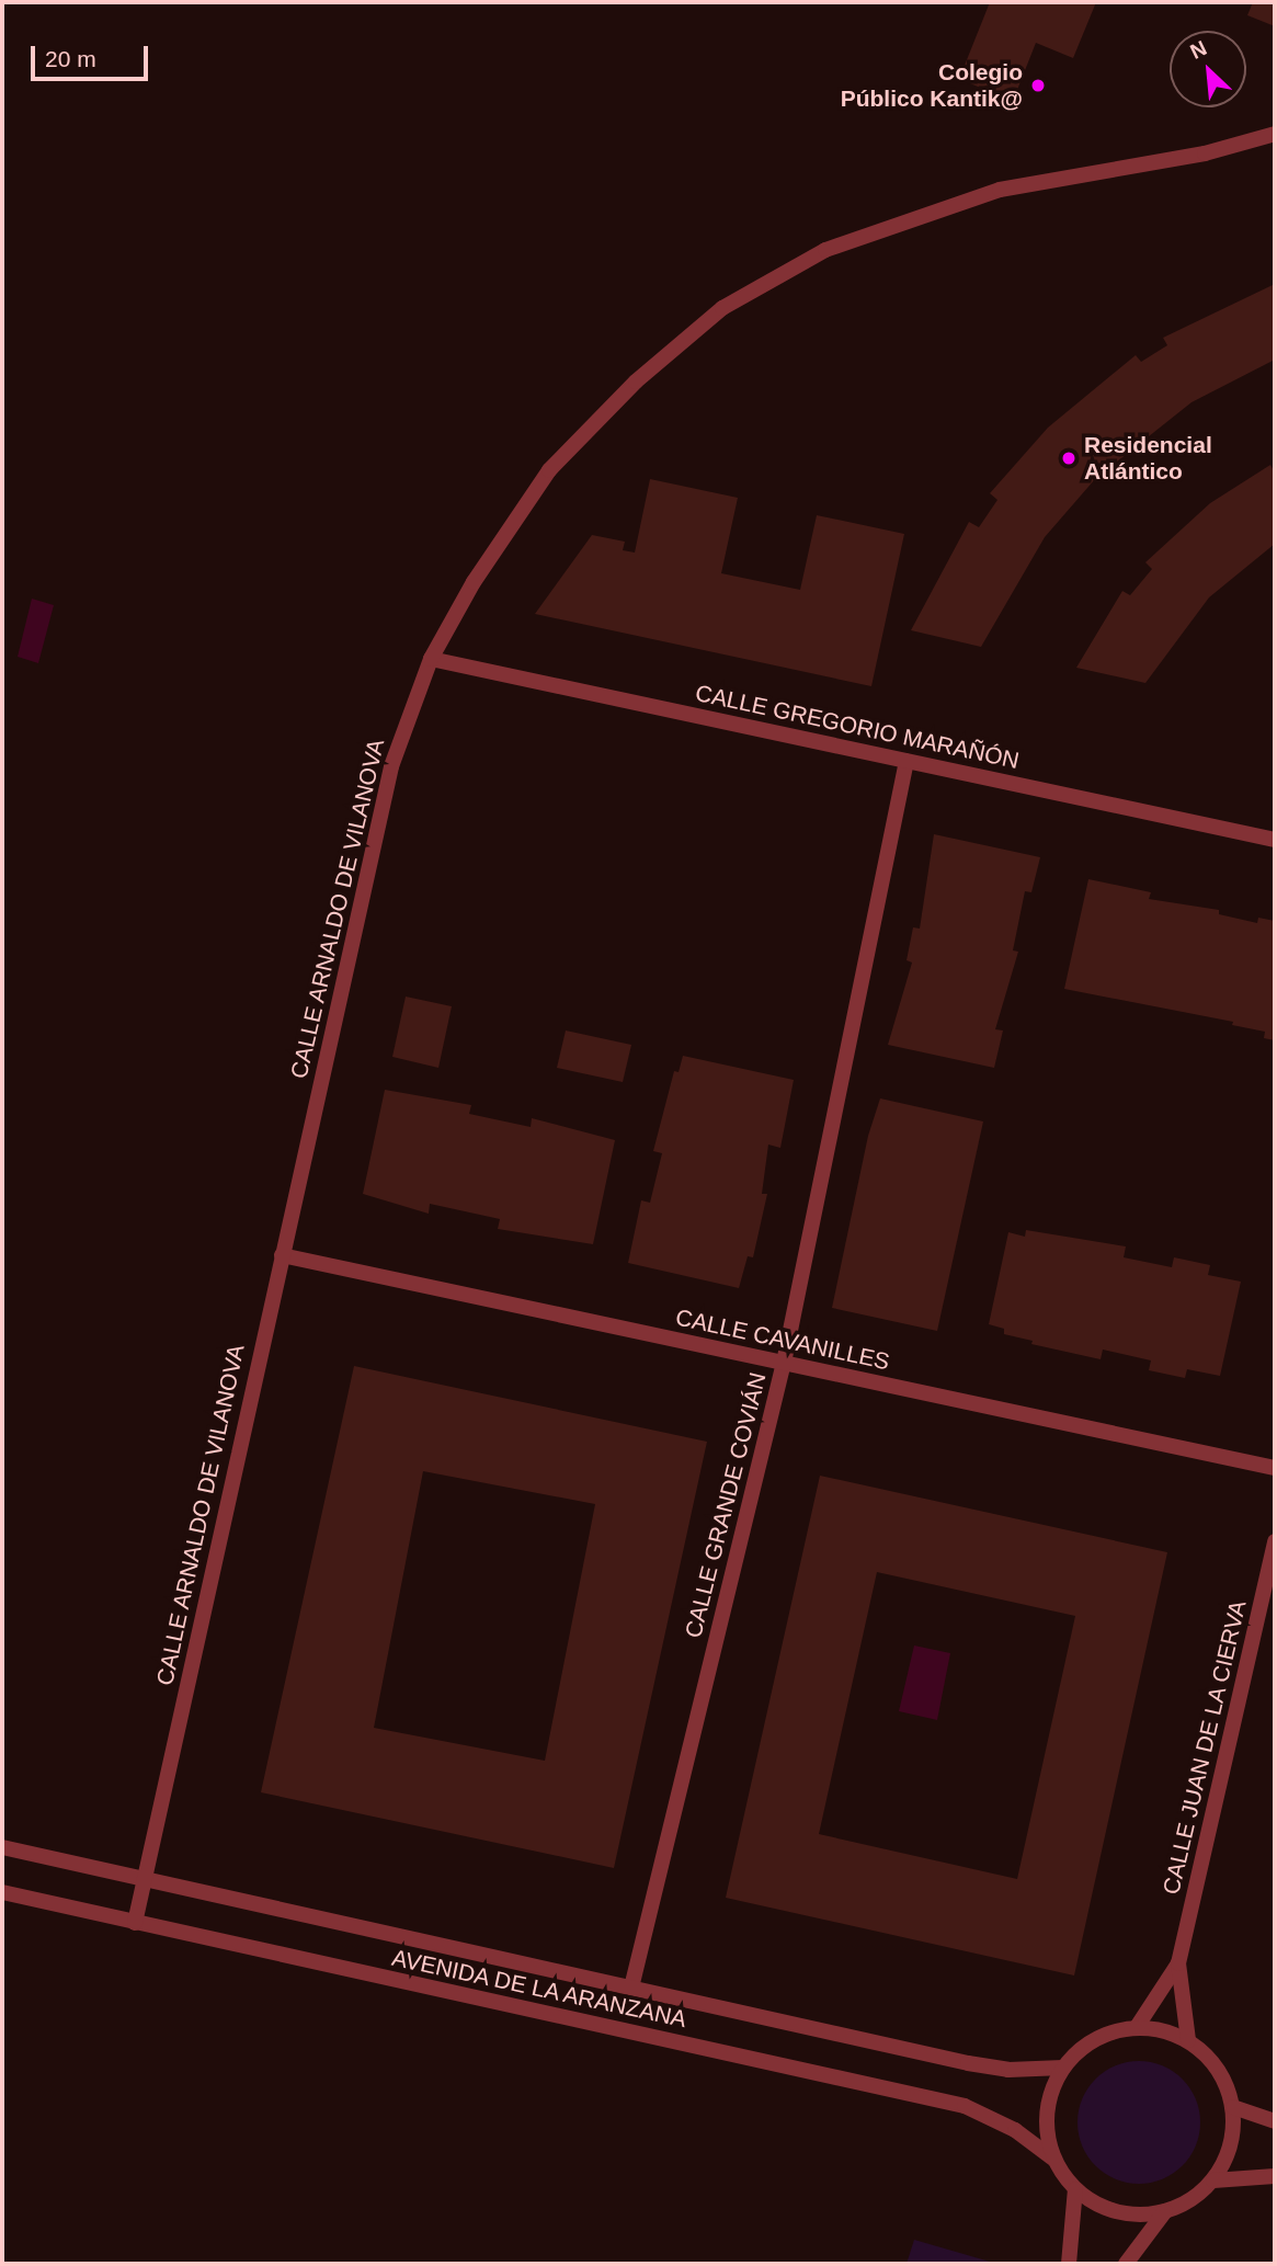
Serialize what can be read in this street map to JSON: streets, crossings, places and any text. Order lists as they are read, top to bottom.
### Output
{
  "streets": {
    "street": [
      "CALLE GREGORIO MARAÑÓN",
      "CALLE ARNALDO DE VILANOVA",
      "CALLE CAVANILLES",
      "CALLE GRANDE COVIÁN",
      "CALLE JUAN DE LA CIERVA",
      "AVENIDA DE LA ARANZANA"
    ]
  },
  "crossings": [
    ["CALLE GREGORIO MARAÑÓN", "CALLE ARNALDO DE VILANOVA"],
    ["CALLE GREGORIO MARAÑÓN", "CALLE GRANDE COVIÁN"],
    ["CALLE ARNALDO DE VILANOVA", "CALLE CAVANILLES"],
    ["CALLE ARNALDO DE VILANOVA", "AVENIDA DE LA ARANZANA"],
    ["CALLE CAVANILLES", "CALLE GRANDE COVIÁN"],
    ["CALLE GRANDE COVIÁN", "AVENIDA DE LA ARANZANA"],
    ["CALLE JUAN DE LA CIERVA", "AVENIDA DE LA ARANZANA"]
  ],
  "places": ["Colegio Público Kantik@", "Residencial Atlántico"],
  "scale_bar": "20 m",
  "north": "top left"
}
